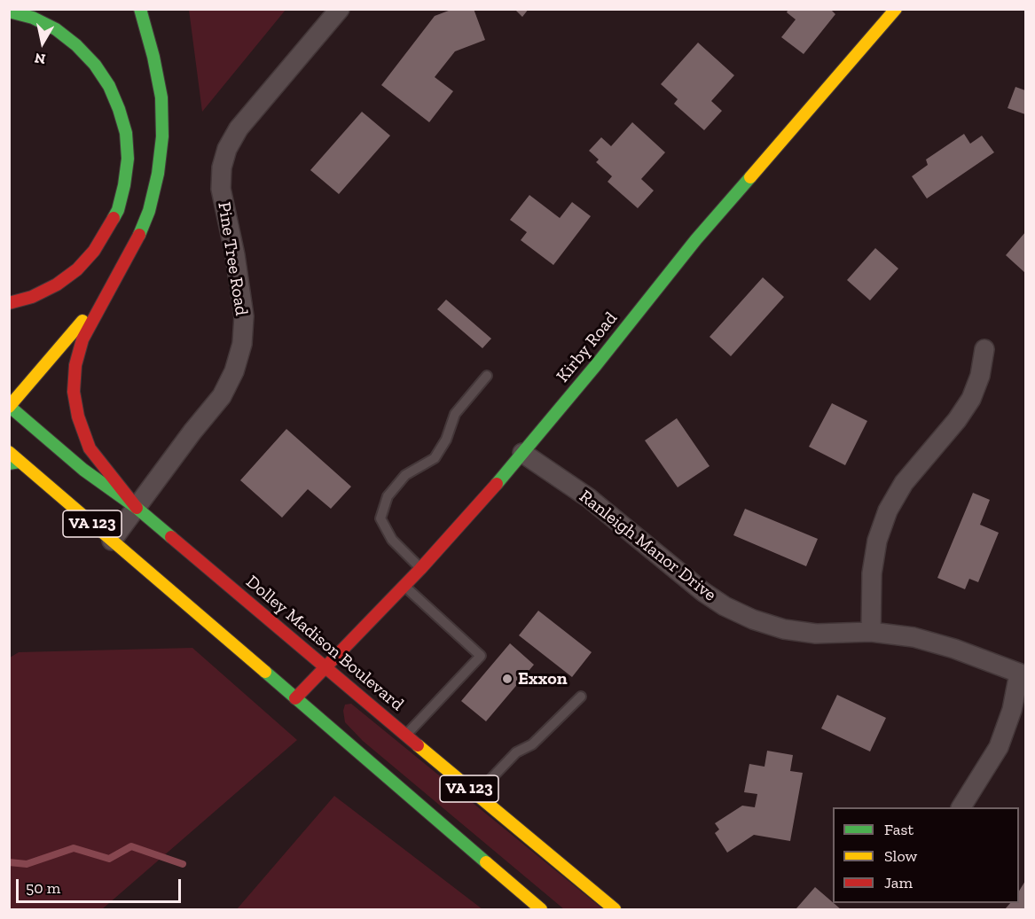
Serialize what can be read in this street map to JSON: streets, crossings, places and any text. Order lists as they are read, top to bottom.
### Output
{
  "streets": {
    "main road": ["Kirby Road", "VA 123", "Dolley Madison Boulevard"],
    "street": ["Pine Tree Road", "Ranleigh Manor Drive"]
  },
  "crossings": [
    ["Pine Tree Road", "VA 123"],
    ["Pine Tree Road", "Dolley Madison Boulevard"],
    ["Kirby Road", "VA 123"],
    ["Kirby Road", "Ranleigh Manor Drive"],
    ["Kirby Road", "Dolley Madison Boulevard"]
  ],
  "places": ["Exxon"],
  "legend": ["Fast", "Slow", "Jam"],
  "scale_bar": "50 m",
  "north": "bottom"
}
